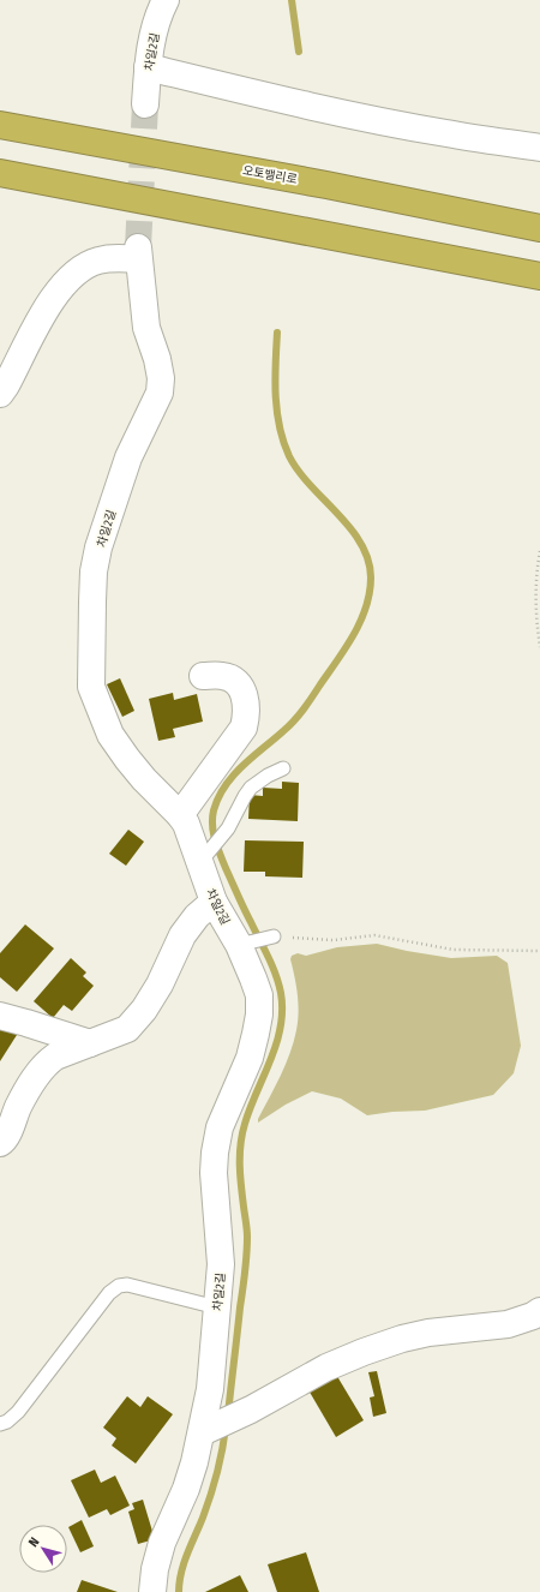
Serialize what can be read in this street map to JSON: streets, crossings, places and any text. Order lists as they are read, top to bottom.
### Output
{
  "streets": {
    "highway": ["오토밸리로"],
    "street": ["차일2길"]
  },
  "north": "top left"
}
